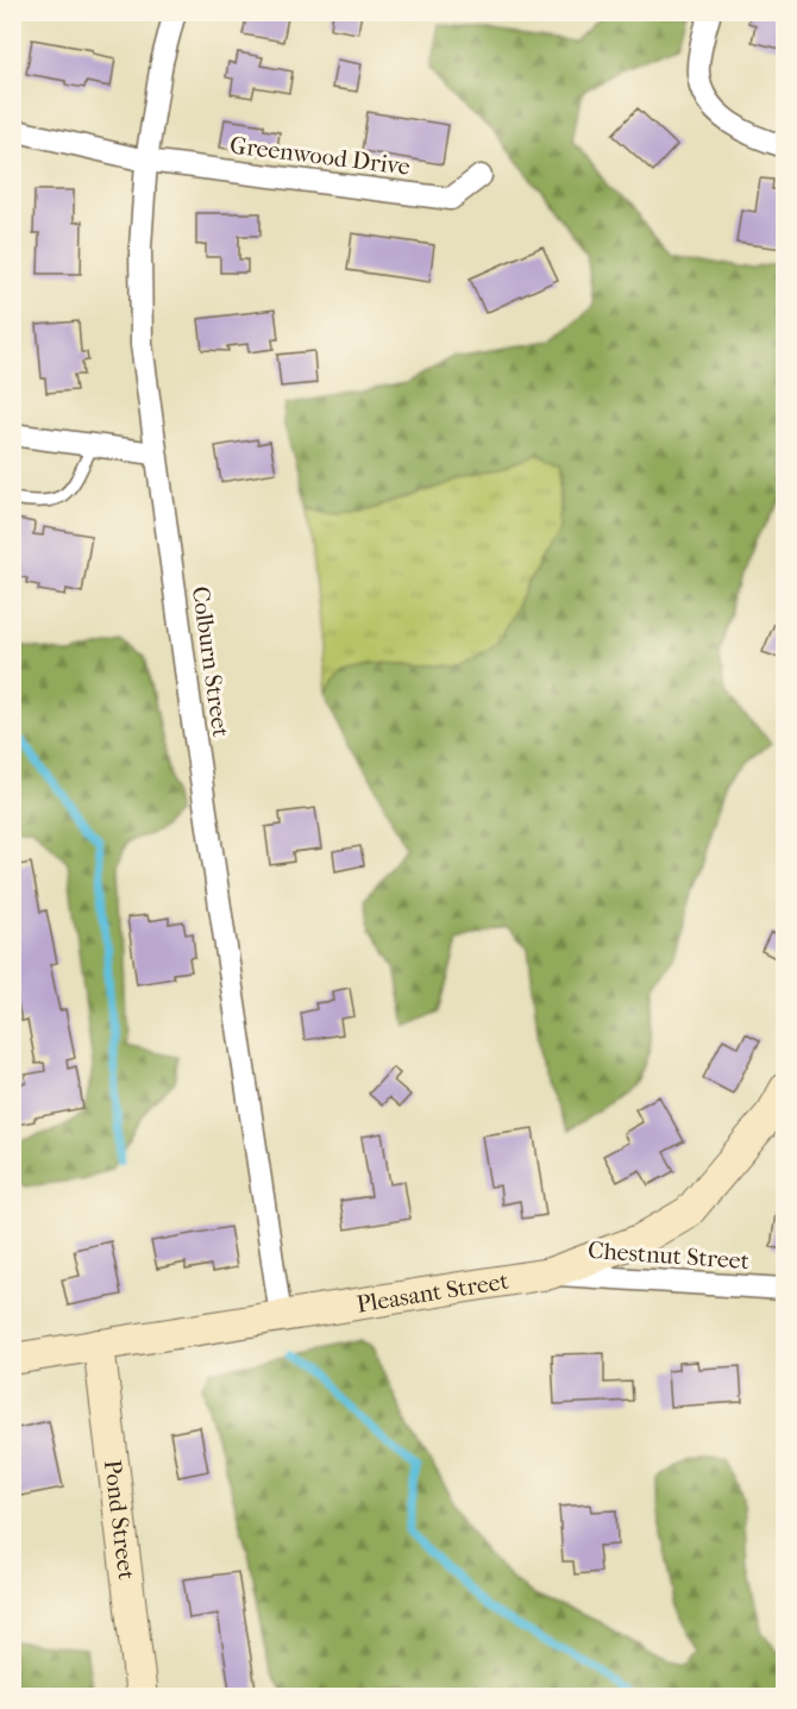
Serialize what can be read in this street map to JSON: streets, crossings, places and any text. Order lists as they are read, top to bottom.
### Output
{
  "streets": {
    "street": [
      "Greenwood Drive",
      "Colburn Street",
      "Chestnut Street",
      "Pleasant Street",
      "Pond Street"
    ]
  },
  "crossings": [
    ["Greenwood Drive", "Colburn Street"],
    ["Colburn Street", "Pleasant Street"],
    ["Chestnut Street", "Pleasant Street"],
    ["Pleasant Street", "Pond Street"]
  ]
}
